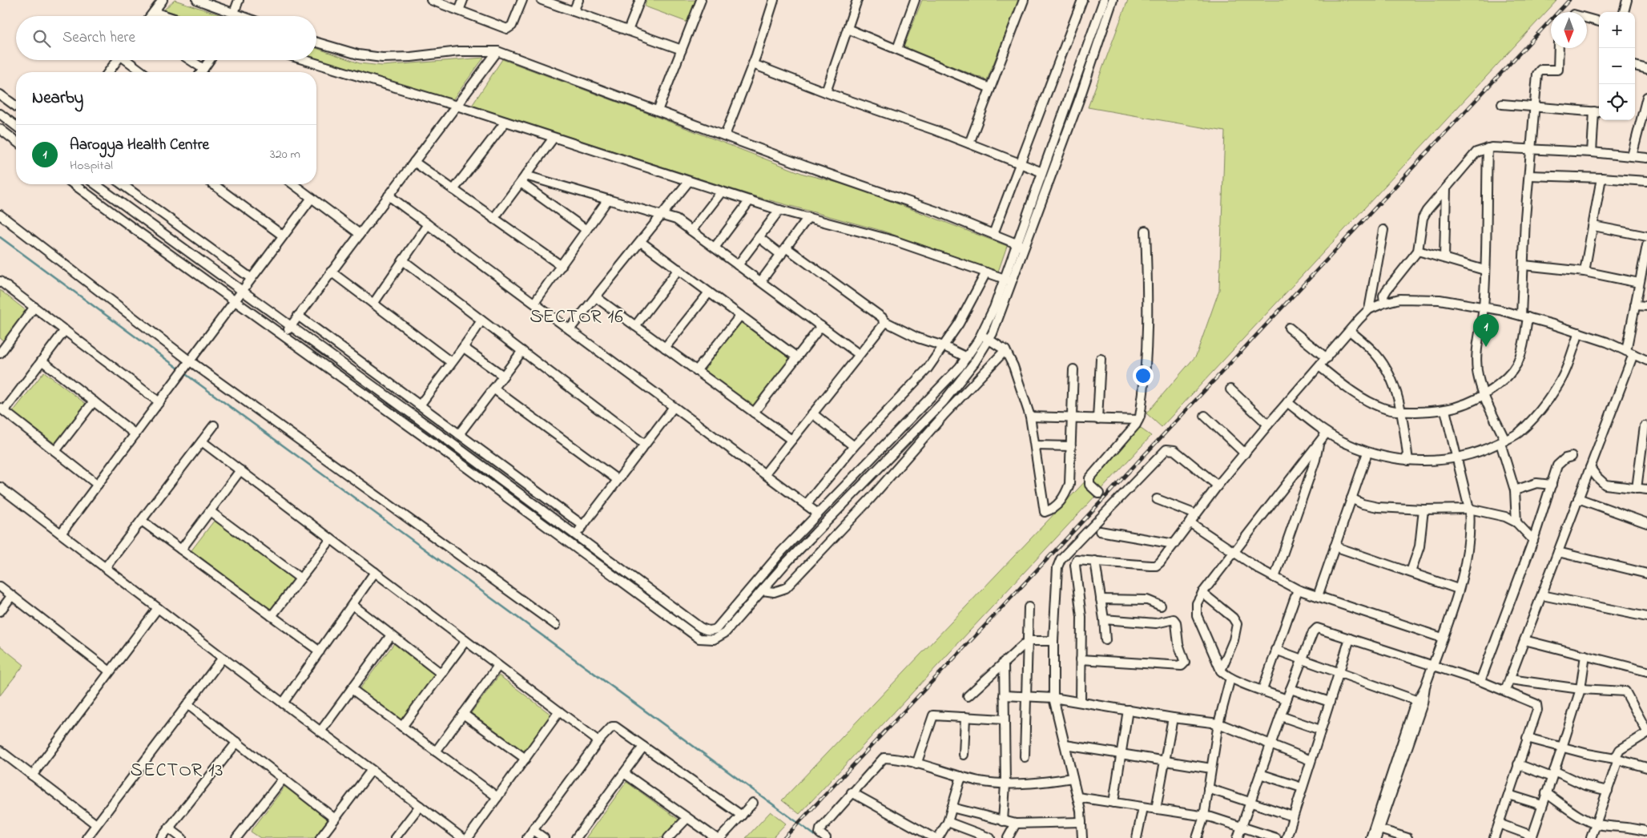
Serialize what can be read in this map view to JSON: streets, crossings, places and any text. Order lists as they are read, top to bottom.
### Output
{
  "districts": ["SECTOR 16", "SECTOR 13"],
  "north": "bottom",
  "page": {
    "map_buttons": ["+", "−"],
    "search": "Search here",
    "heading": "Nearby",
    "list": [
      {
        "mark": "1",
        "name": "Aarogya Health Centre",
        "note": "Hospital",
        "value": "320 m"
      }
    ],
    "pins": "1"
  }
}
